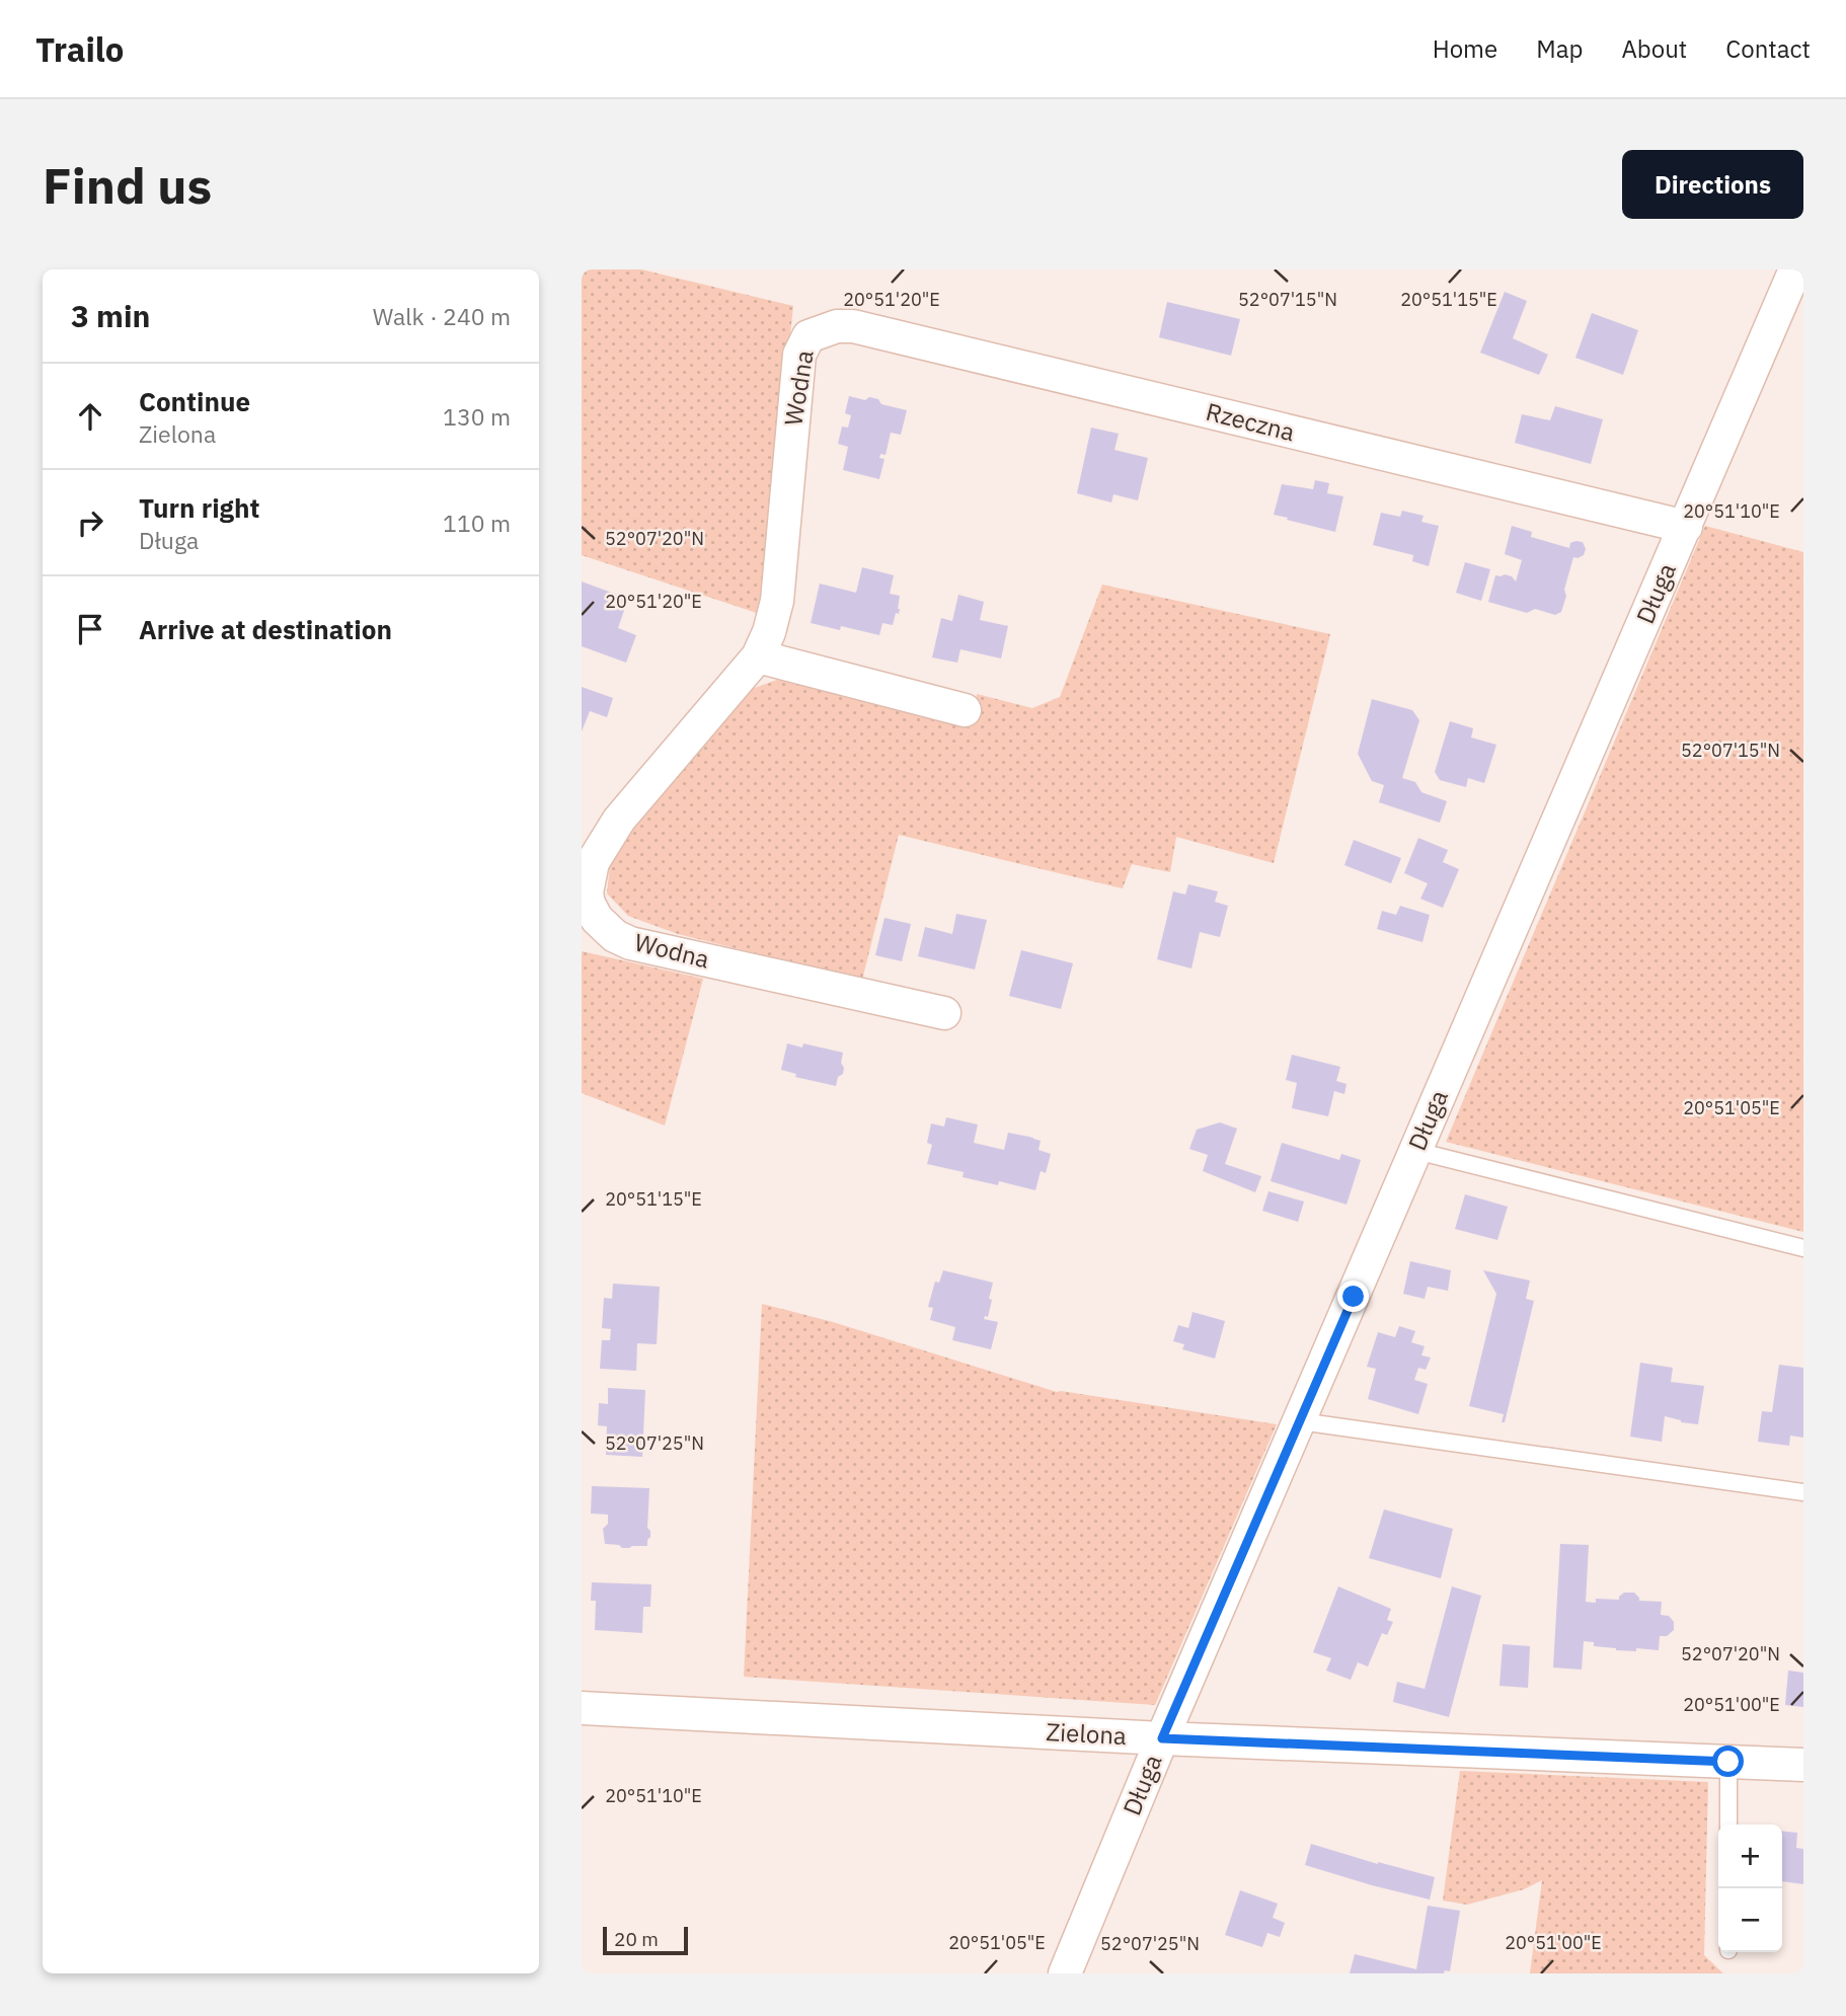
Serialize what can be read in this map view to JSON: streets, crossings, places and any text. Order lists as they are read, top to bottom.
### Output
{
  "streets": {
    "street": [
      "Wodna",
      "Rzeczna",
      "Długa",
      "Zielona"
    ]
  },
  "crossings": [
    ["Wodna", "Rzeczna"],
    ["Rzeczna", "Długa"],
    ["Długa", "Zielona"]
  ],
  "scale_bar": "20 m",
  "page": {
    "header": "Trailo",
    "nav": [
      "Home",
      "Map",
      "About",
      "Contact"
    ],
    "buttons": "Directions",
    "title": "Find us",
    "heading": ["3 min", "Walk · 240 m"],
    "list": [
      ["Continue", "Zielona", "130 m"],
      ["Turn right", "Długa", "110 m"],
      "Arrive at destination"
    ],
    "map_buttons": ["+", "−"],
    "scale": "20 m"
  },
  "coordinates": [
    "52°07'15\"N",
    "20°51'20\"E",
    "20°51'15\"E",
    "20°51'10\"E",
    "52°07'20\"N",
    "20°51'05\"E",
    "52°07'25\"N",
    "20°51'00\"E"
  ]
}
